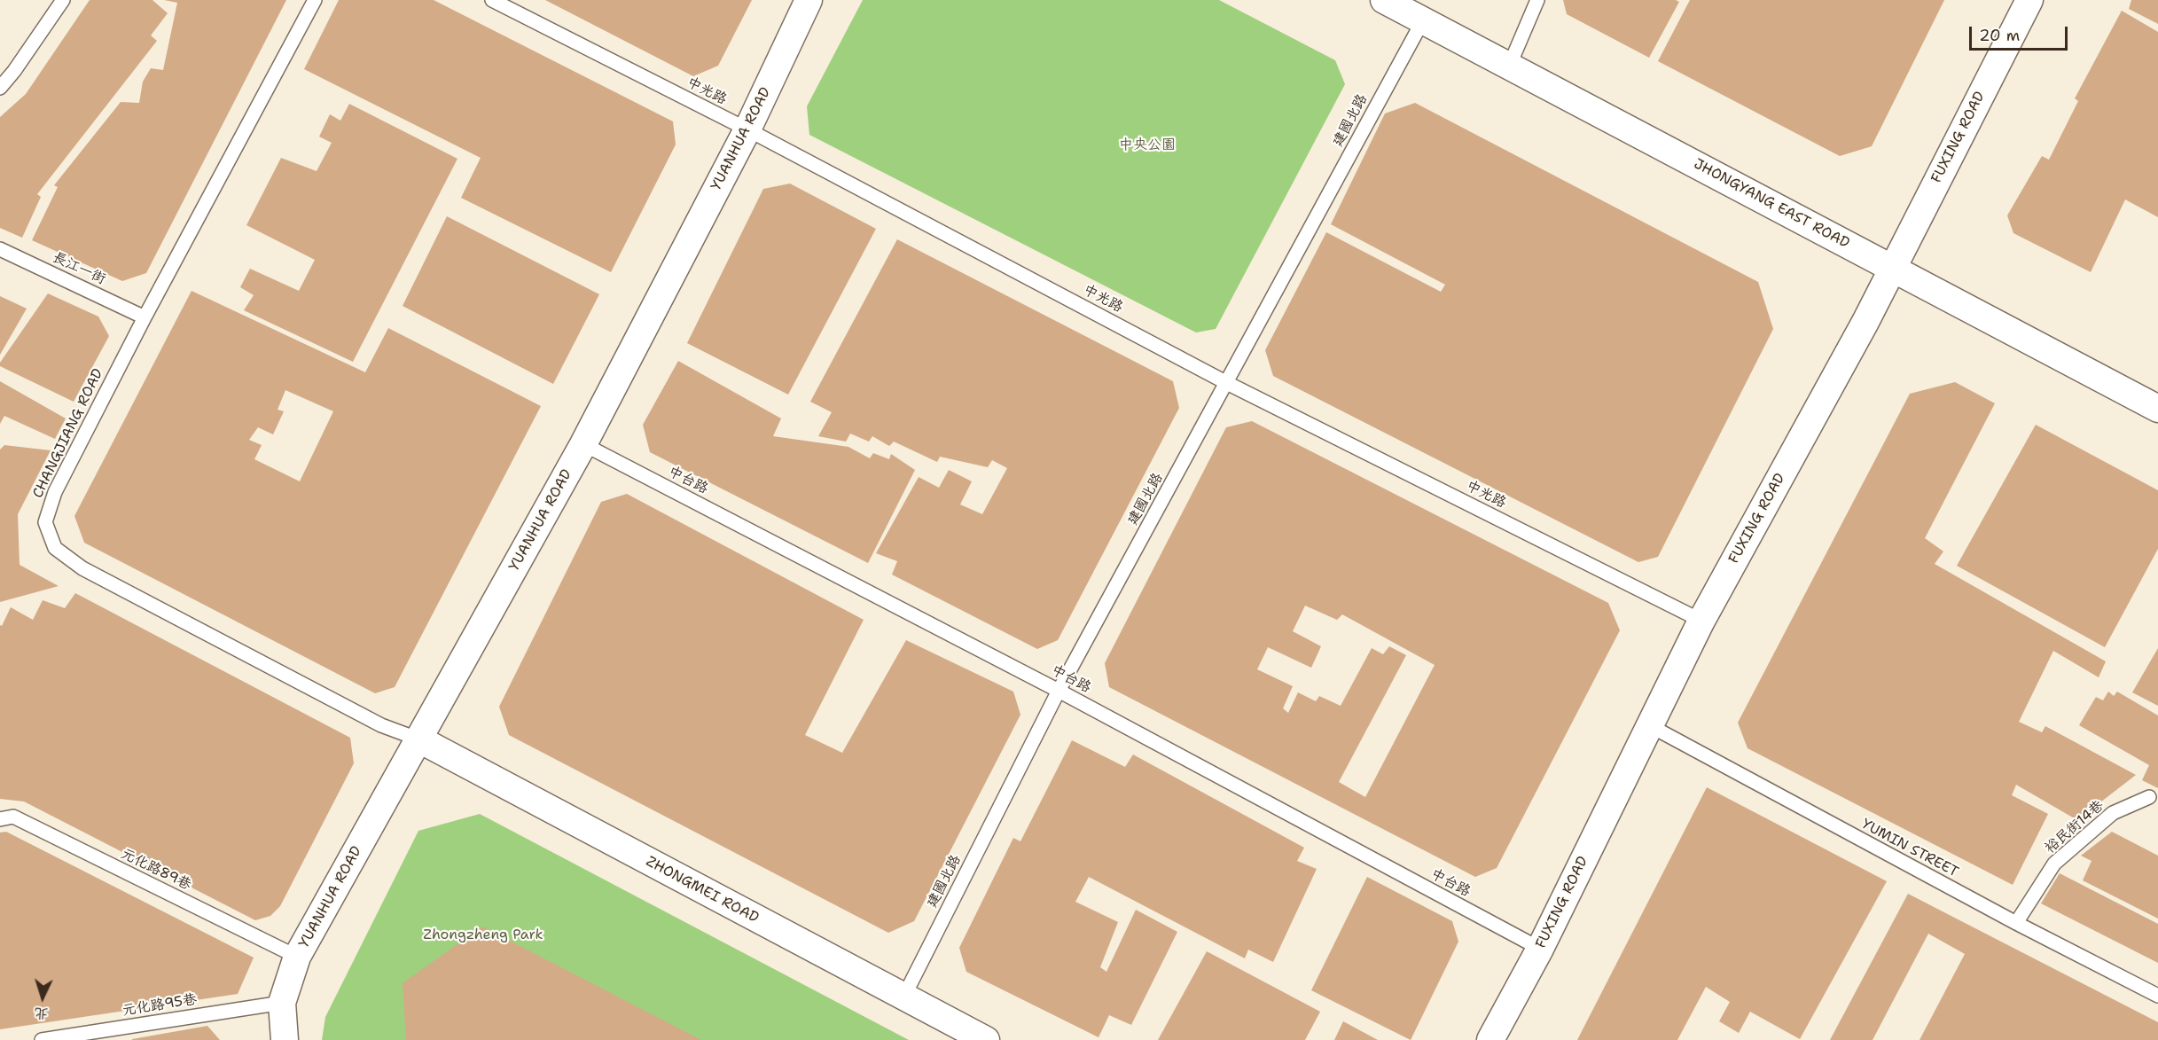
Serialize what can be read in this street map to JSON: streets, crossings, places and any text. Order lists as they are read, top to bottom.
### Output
{
  "streets": {
    "street": [
      "FUXING ROAD",
      "YUANHUA ROAD",
      "JHONGYANG EAST ROAD",
      "ZHONGMEI ROAD"
    ],
    "lane": [
      "中光路",
      "建國北路",
      "長江一街",
      "CHANGJIANG ROAD",
      "中台路",
      "裕民街14巷",
      "YUMIN STREET",
      "元化路89巷",
      "元化路95巷"
    ]
  },
  "crossings": [
    ["中光路", "建國北路"],
    ["中光路", "FUXING ROAD"],
    ["中光路", "YUANHUA ROAD"],
    ["建國北路", "JHONGYANG EAST ROAD"],
    ["建國北路", "中台路"],
    ["建國北路", "ZHONGMEI ROAD"],
    ["FUXING ROAD", "JHONGYANG EAST ROAD"],
    ["FUXING ROAD", "中台路"],
    ["FUXING ROAD", "YUMIN STREET"],
    ["YUANHUA ROAD", "CHANGJIANG ROAD"],
    ["YUANHUA ROAD", "中台路"],
    ["YUANHUA ROAD", "元化路89巷"],
    ["YUANHUA ROAD", "ZHONGMEI ROAD"],
    ["YUANHUA ROAD", "元化路95巷"],
    ["長江一街", "CHANGJIANG ROAD"],
    ["CHANGJIANG ROAD", "ZHONGMEI ROAD"],
    ["裕民街14巷", "YUMIN STREET"]
  ],
  "parks": ["中央公園", "Zhongzheng Park"],
  "scale_bar": "20 m",
  "north": "bottom"
}
